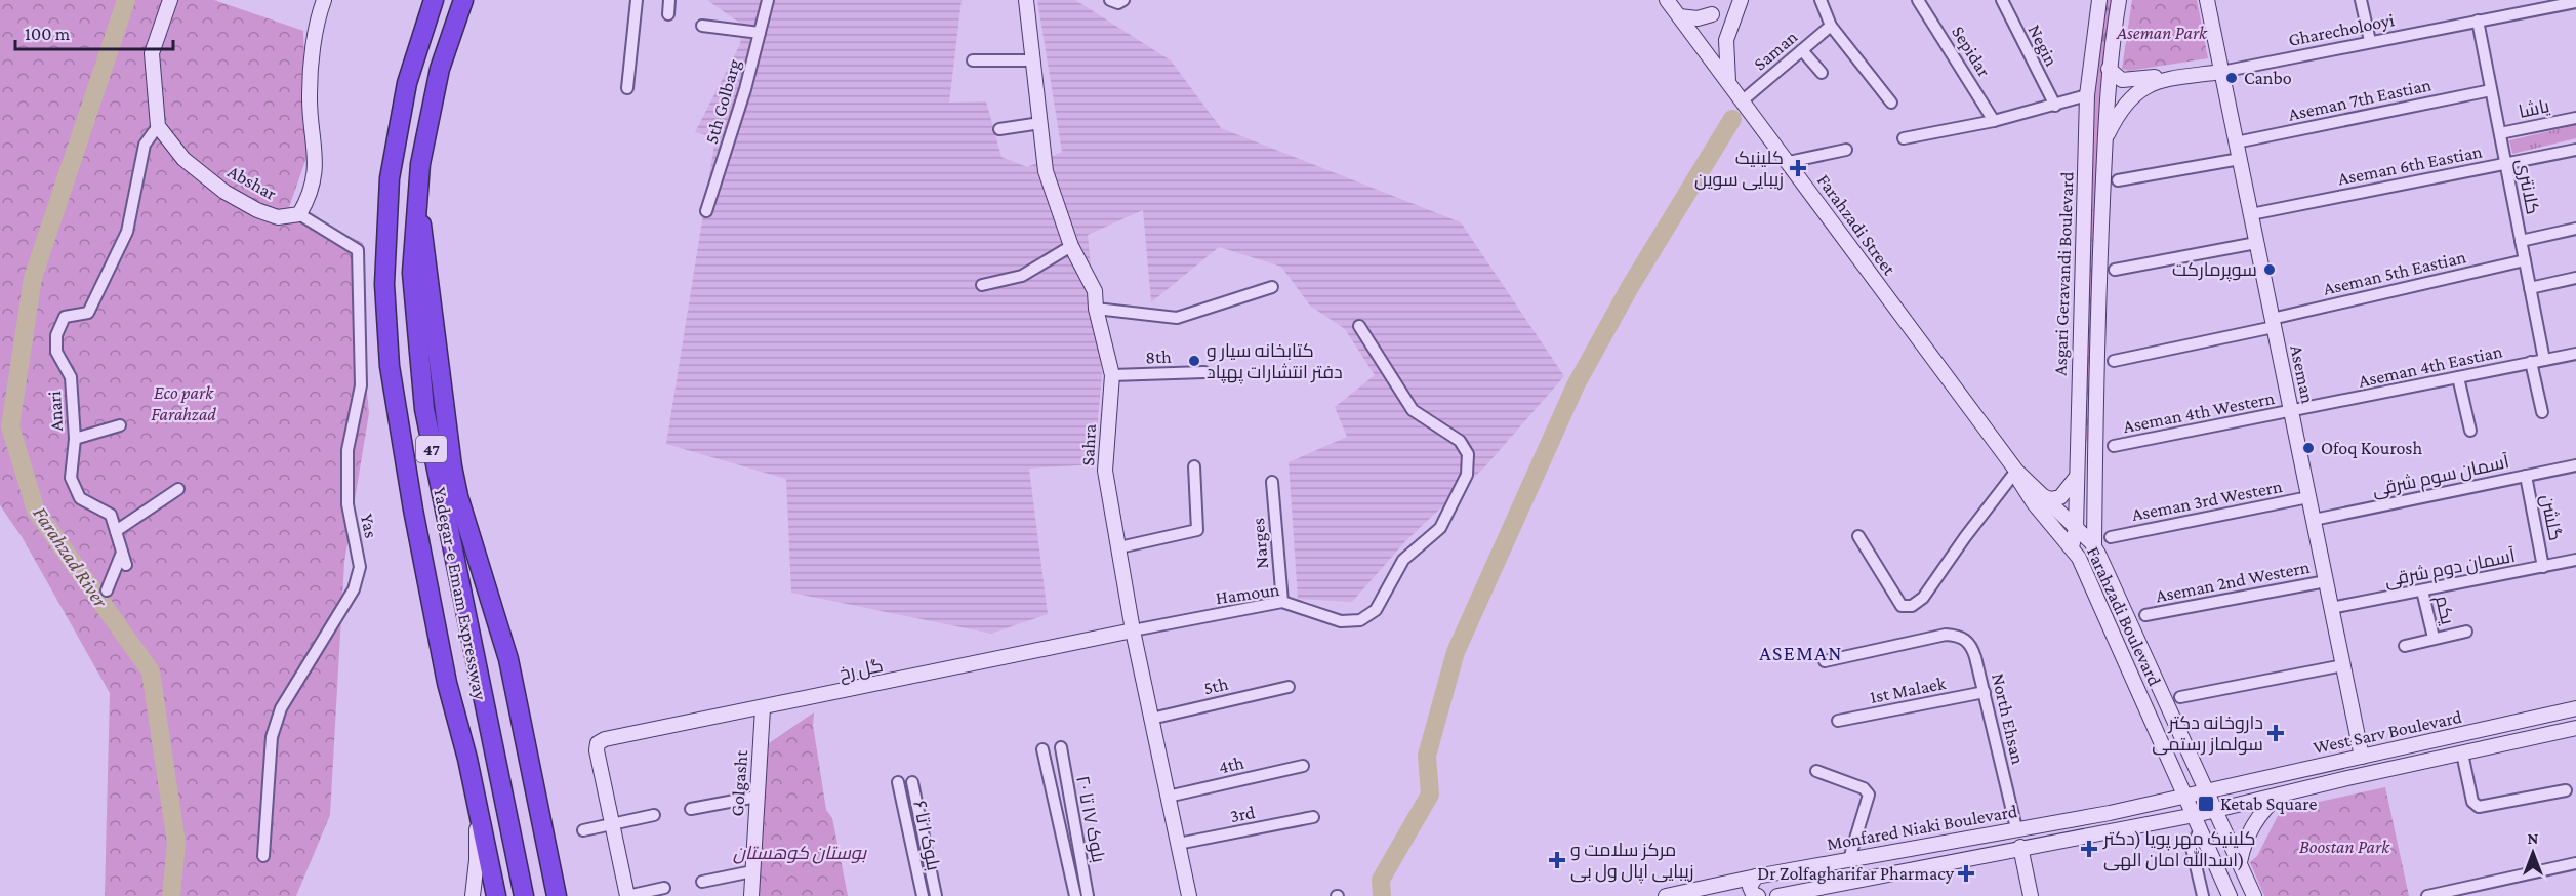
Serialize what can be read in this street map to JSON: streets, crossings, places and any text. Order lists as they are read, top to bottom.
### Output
{
  "streets": {
    "highway": ["47", "Yadegar-e Emam Expressway"],
    "street": [
      "Gharecholooyi",
      "Negin",
      "Saman",
      "Sepidar",
      "Aseman 7th Eastian",
      "5th Golbarg",
      "یاشا",
      "Aseman 6th Eastian",
      "Abshar",
      "کلانتری",
      "Farahzadi Street",
      "Aseman 5th Eastian",
      "Asgari Geravandi Boulevard",
      "8th",
      "Aseman 4th Eastian",
      "Aseman",
      "Anari",
      "Aseman 4th Western",
      "Sahra",
      "آسمان سوم شرقی",
      "Aseman 3rd Western",
      "گلشن",
      "Yas",
      "Narges",
      "آسمان دوم شرقی",
      "Aseman 2nd Western",
      "Hamoun",
      "یکم",
      "Farahzadi Boulevard",
      "گل رخ",
      "5th",
      "1st Malaek",
      "North Ehsan",
      "West Sarv Boulevard",
      "4th",
      "Golgasht",
      "3rd",
      "بلوک ۱۷ تا ۲۰",
      "Monfared Niaki Boulevard",
      "بلوک ۱ تا ۶"
    ]
  },
  "crossings": [
    ["Gharecholooyi", "کلانتری"],
    ["Gharecholooyi", "Aseman"],
    ["Saman", "Farahzadi Street"],
    ["Aseman 7th Eastian", "کلانتری"],
    ["Aseman 7th Eastian", "Aseman"],
    ["یاشا", "کلانتری"],
    ["Aseman 6th Eastian", "کلانتری"],
    ["Aseman 6th Eastian", "Aseman"],
    ["Abshar", "Anari"],
    ["Abshar", "Yas"],
    ["کلانتری", "Aseman 5th Eastian"],
    ["کلانتری", "Aseman 4th Eastian"],
    ["Farahzadi Street", "Farahzadi Boulevard"],
    ["Aseman 5th Eastian", "Aseman"],
    ["Asgari Geravandi Boulevard", "Farahzadi Boulevard"],
    ["8th", "Sahra"],
    ["Aseman 4th Eastian", "Aseman"],
    ["Aseman 4th Eastian", "Aseman 4th Western"],
    ["Aseman", "Aseman 4th Western"],
    ["Aseman", "آسمان سوم شرقی"],
    ["Aseman", "Aseman 3rd Western"],
    ["Aseman", "آسمان دوم شرقی"],
    ["Aseman", "Aseman 2nd Western"],
    ["Aseman", "West Sarv Boulevard"],
    ["Sahra", "Hamoun"],
    ["Sahra", "گل رخ"],
    ["Sahra", "5th"],
    ["Sahra", "4th"],
    ["Sahra", "3rd"],
    ["آسمان سوم شرقی", "گلشن"],
    ["گلشن", "آسمان دوم شرقی"],
    ["Narges", "Hamoun"],
    ["آسمان دوم شرقی", "یکم"],
    ["Hamoun", "گل رخ"],
    ["Farahzadi Boulevard", "West Sarv Boulevard"],
    ["Farahzadi Boulevard", "Monfared Niaki Boulevard"],
    ["گل رخ", "Golgasht"],
    ["1st Malaek", "North Ehsan"],
    ["North Ehsan", "Monfared Niaki Boulevard"],
    ["West Sarv Boulevard", "Monfared Niaki Boulevard"]
  ],
  "districts": ["ASEMAN"],
  "water": ["Farahzad River"],
  "parks": [
    "Aseman Park",
    "Eco park Farahzad",
    "Boostan Park",
    "بوستان کوهستان"
  ],
  "places": {
    "other": [
      "Canbo",
      "سوپرمارکت",
      "کتابخانه سیار و دفتر انتشارات پهپاد",
      "Ofoq Kourosh"
    ],
    "health": [
      "کلینیک زیبایی سوین",
      "داروخانه دکتر سولماز رستمی",
      "کلینیک مهر پویا (دکتر اسدالله امان الهی)",
      "مرکز سلامت و زیبایی اپال ول بی",
      "Dr Zolfagharifar Pharmacy"
    ],
    "transit": ["Ketab Square"]
  },
  "scale_bar": "100 m",
  "north": "top"
}
